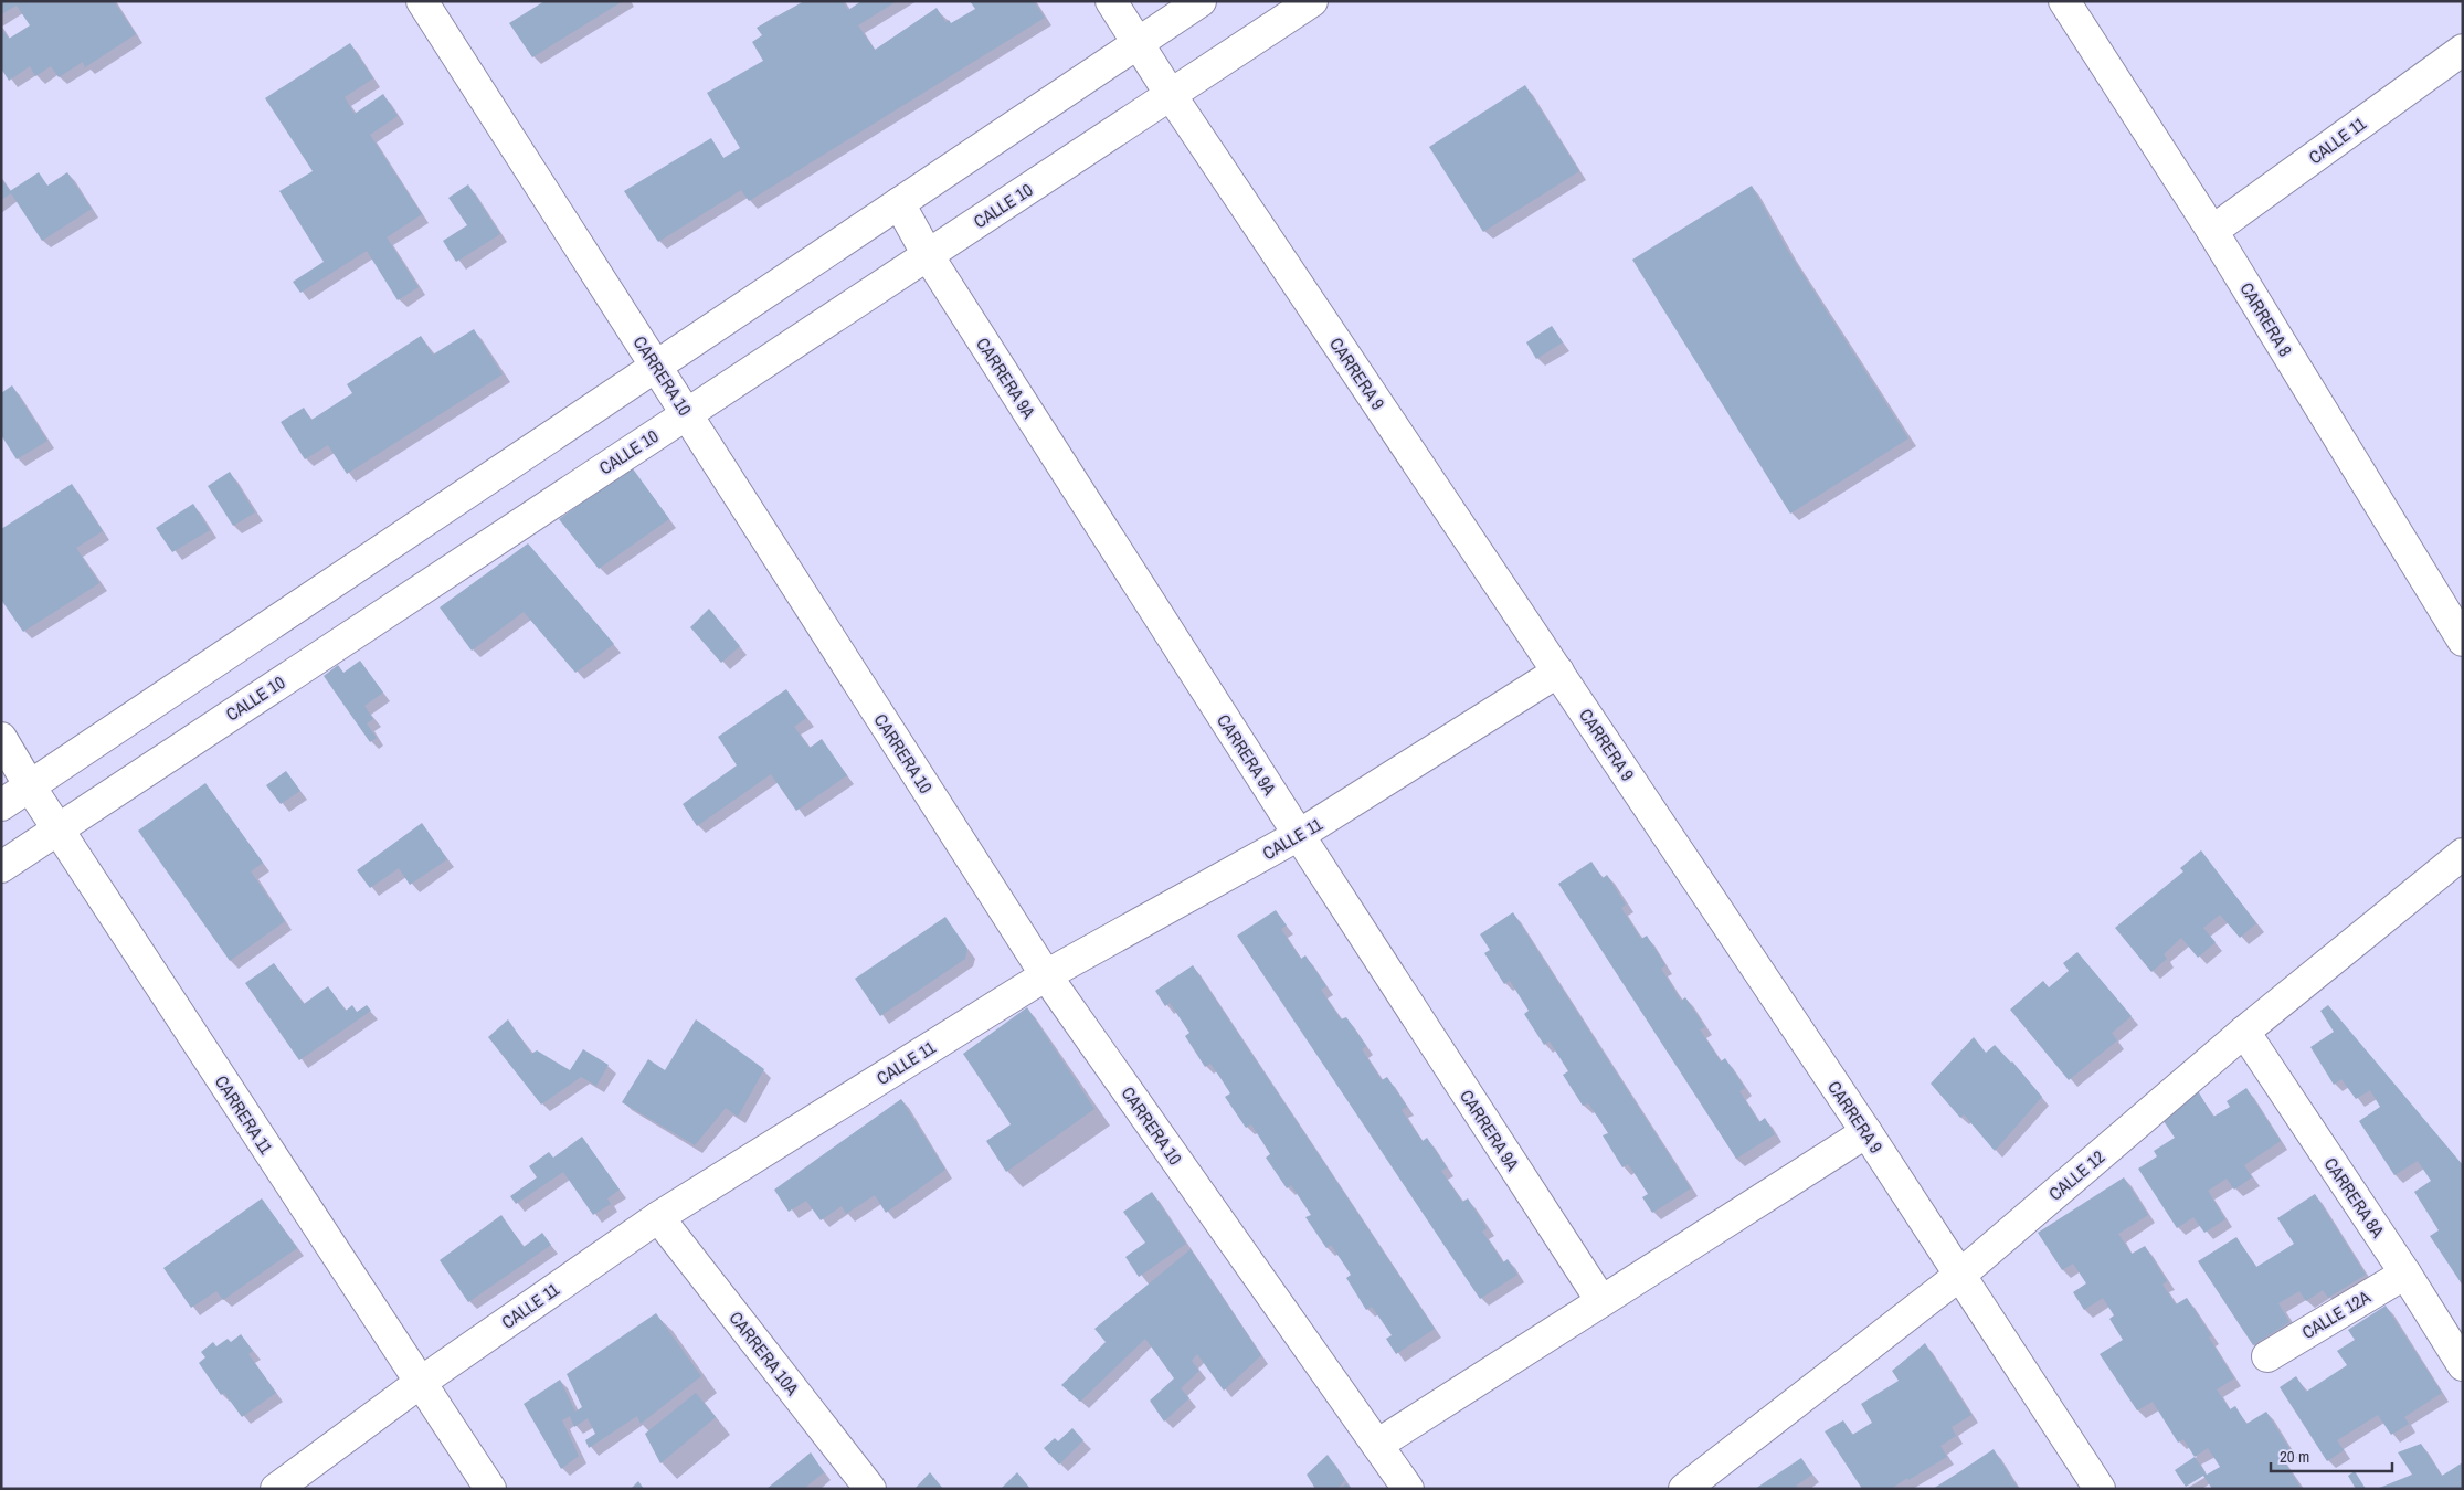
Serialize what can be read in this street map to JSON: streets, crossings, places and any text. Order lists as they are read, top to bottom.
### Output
{
  "streets": {
    "street": [
      "CALLE 11",
      "CALLE 10",
      "CARRERA 8",
      "CARRERA 9",
      "CARRERA 10",
      "CARRERA 9A",
      "CARRERA 11",
      "CALLE 12",
      "CARRERA 8A",
      "CALLE 12A",
      "CARRERA 10A"
    ]
  },
  "crossings": [
    ["CALLE 11", "CARRERA 8"],
    ["CALLE 11", "CARRERA 9"],
    ["CALLE 11", "CARRERA 10"],
    ["CALLE 11", "CARRERA 9A"],
    ["CALLE 11", "CARRERA 11"],
    ["CALLE 11", "CARRERA 10A"],
    ["CALLE 10", "CARRERA 9"],
    ["CALLE 10", "CARRERA 10"],
    ["CALLE 10", "CARRERA 9A"],
    ["CALLE 10", "CARRERA 11"],
    ["CARRERA 9", "CALLE 12"],
    ["CALLE 12", "CARRERA 8A"],
    ["CARRERA 8A", "CALLE 12A"]
  ],
  "scale_bar": "20 m"
}
